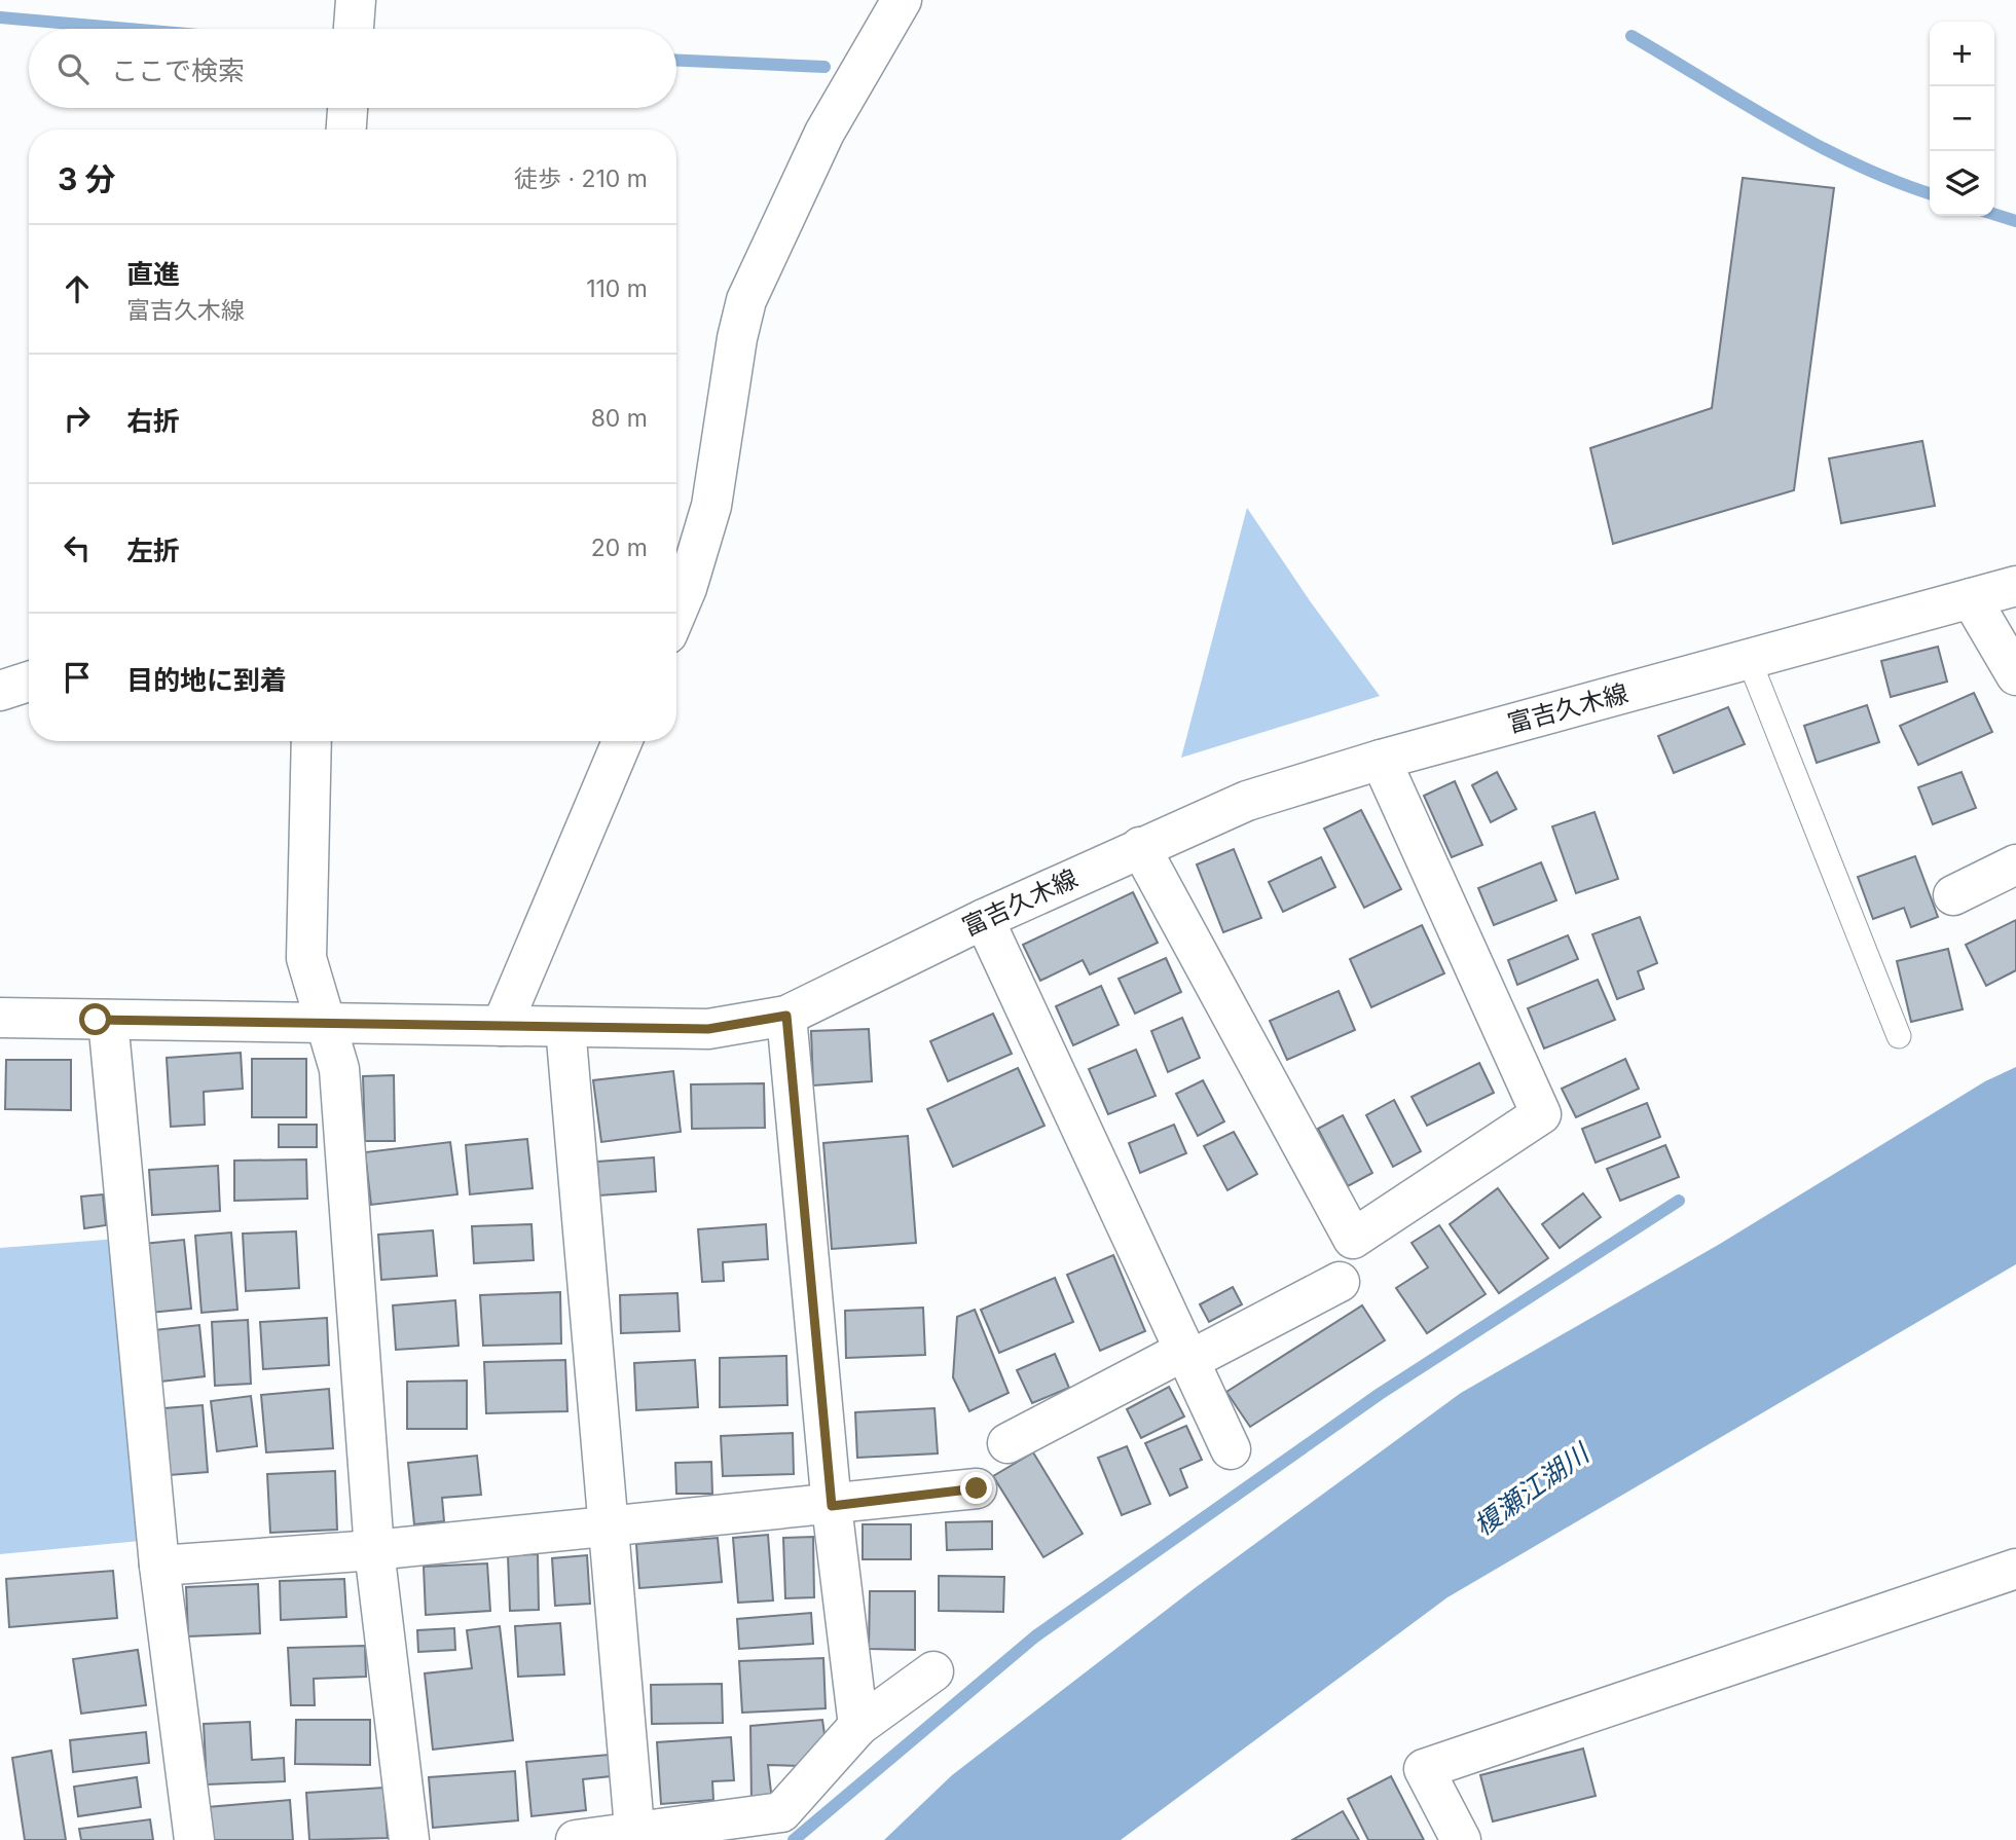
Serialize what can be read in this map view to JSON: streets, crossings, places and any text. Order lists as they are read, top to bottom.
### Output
{
  "streets": {
    "street": ["富吉久木線"]
  },
  "water": ["榎瀬江湖川"],
  "page": {
    "map_buttons": ["+", "−"],
    "search": "ここで検索",
    "heading": ["3 分", "徒歩 · 210 m"],
    "list": [
      ["直進", "富吉久木線", "110 m"],
      ["右折", "80 m"],
      ["左折", "20 m"],
      "目的地に到着"
    ]
  }
}
